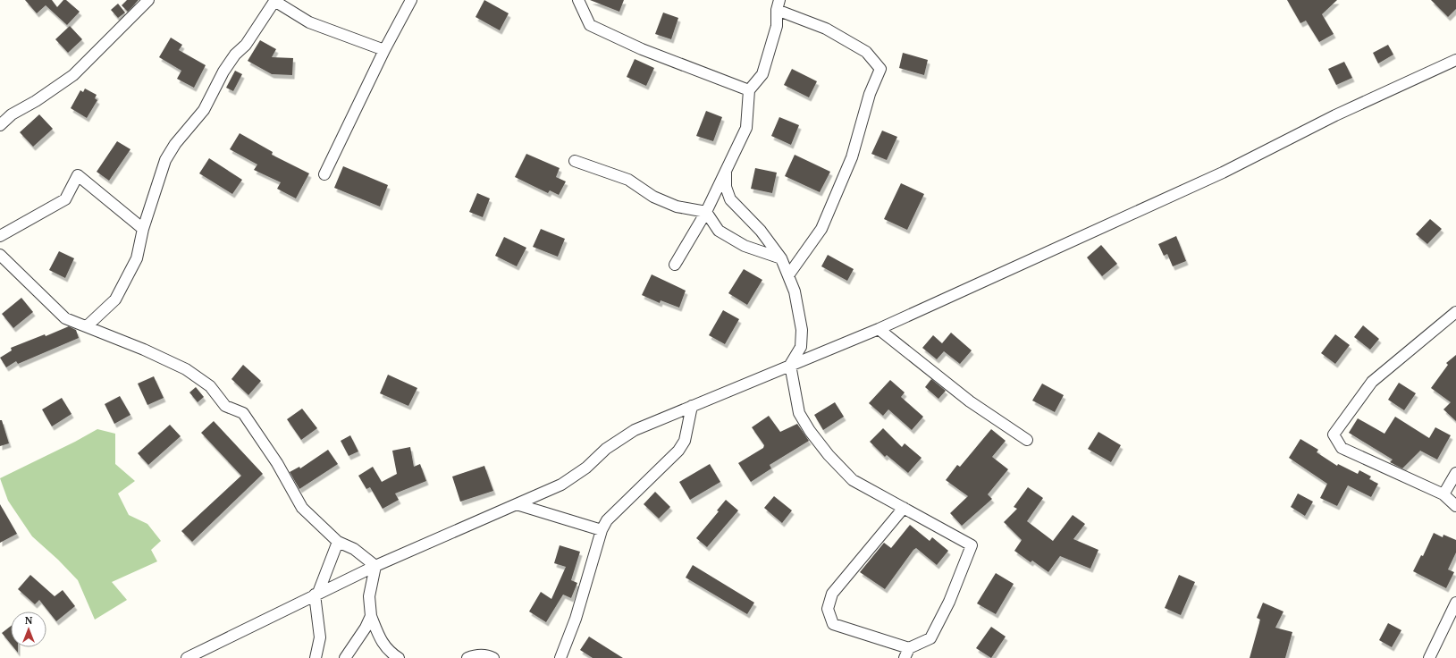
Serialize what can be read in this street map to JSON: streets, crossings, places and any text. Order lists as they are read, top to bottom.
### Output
{
  "north": "top"
}
